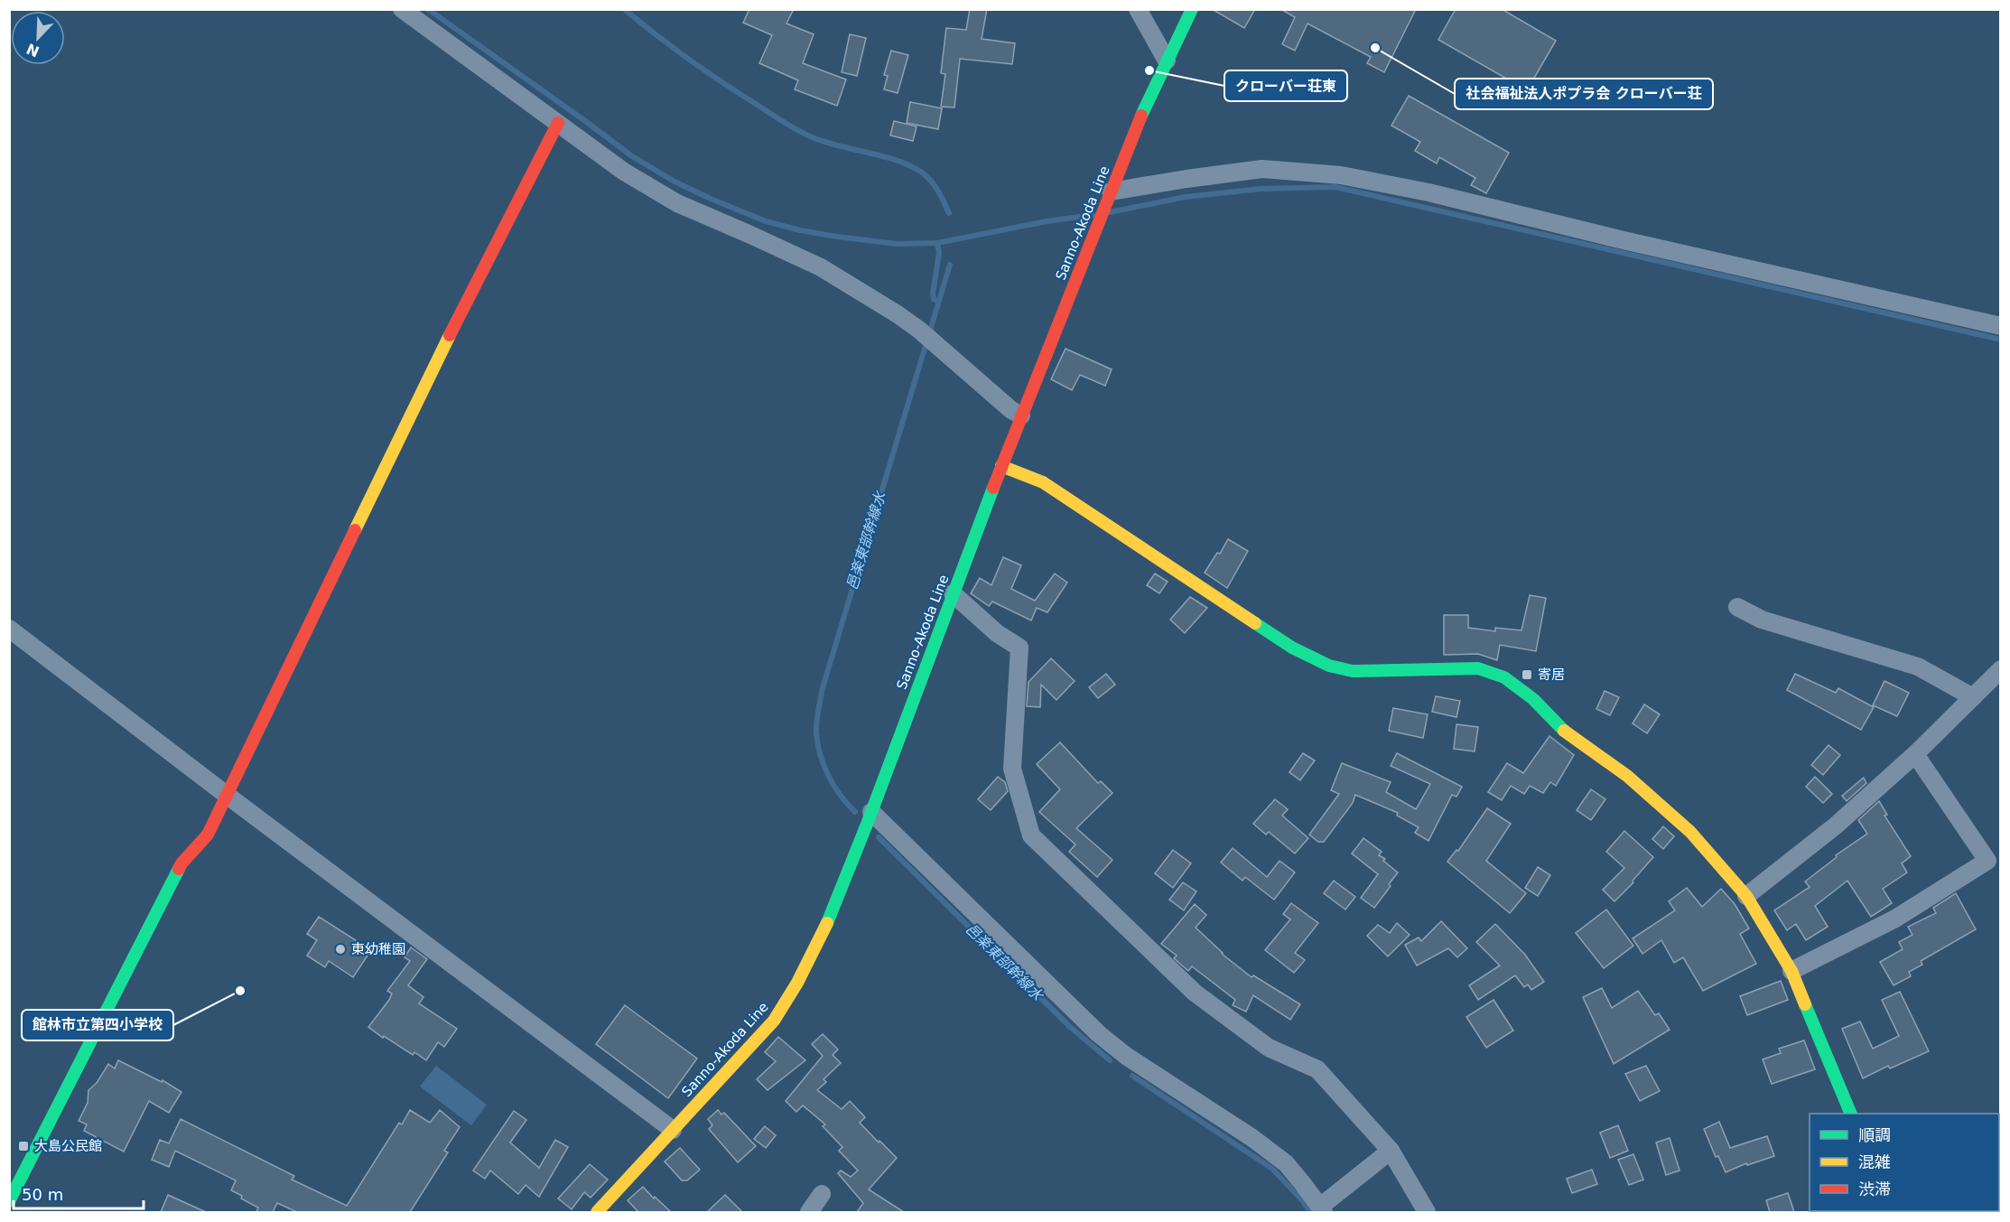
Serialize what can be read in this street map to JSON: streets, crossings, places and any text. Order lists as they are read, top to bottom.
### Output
{
  "streets": {
    "street": ["Sanno-Akoda Line"]
  },
  "water": ["邑楽東部幹線水"],
  "places": {
    "other": [
      "社会福祉法人ポプラ会 クローバー荘",
      "クローバー荘東",
      "東幼稚園",
      "館林市立第四小学校"
    ],
    "transit": ["寄居", "大島公民館"]
  },
  "legend": ["順調", "混雑", "渋滞"],
  "scale_bar": "50 m",
  "north": "bottom left"
}
